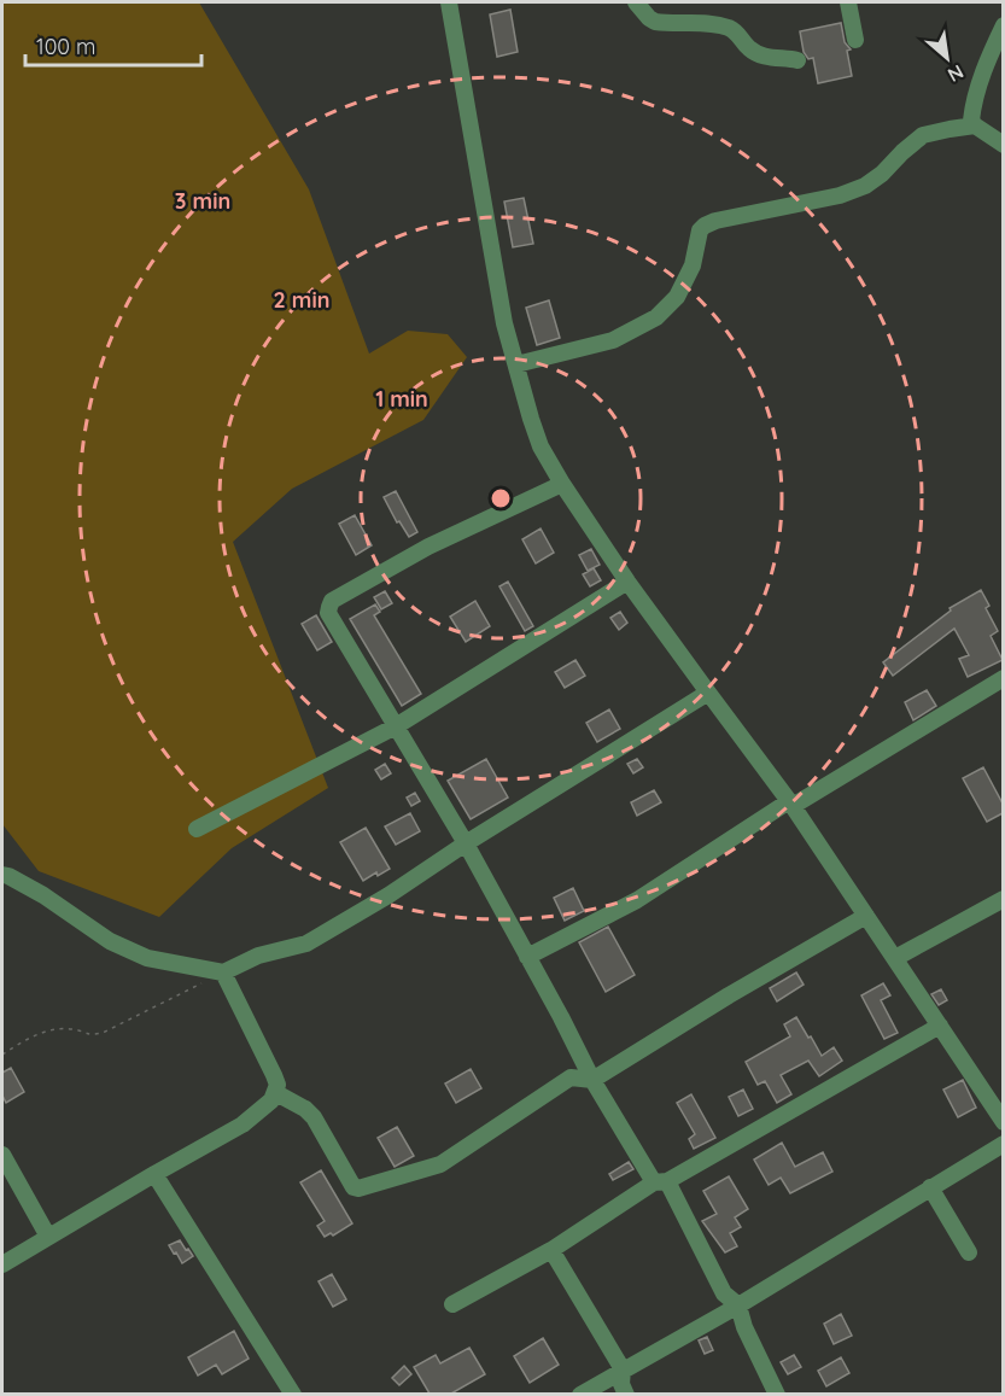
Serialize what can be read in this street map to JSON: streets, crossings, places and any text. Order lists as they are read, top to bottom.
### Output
{
  "scale_bar": "100 m",
  "north": "bottom right",
  "rings": ["3 min", "2 min", "1 min"]
}
